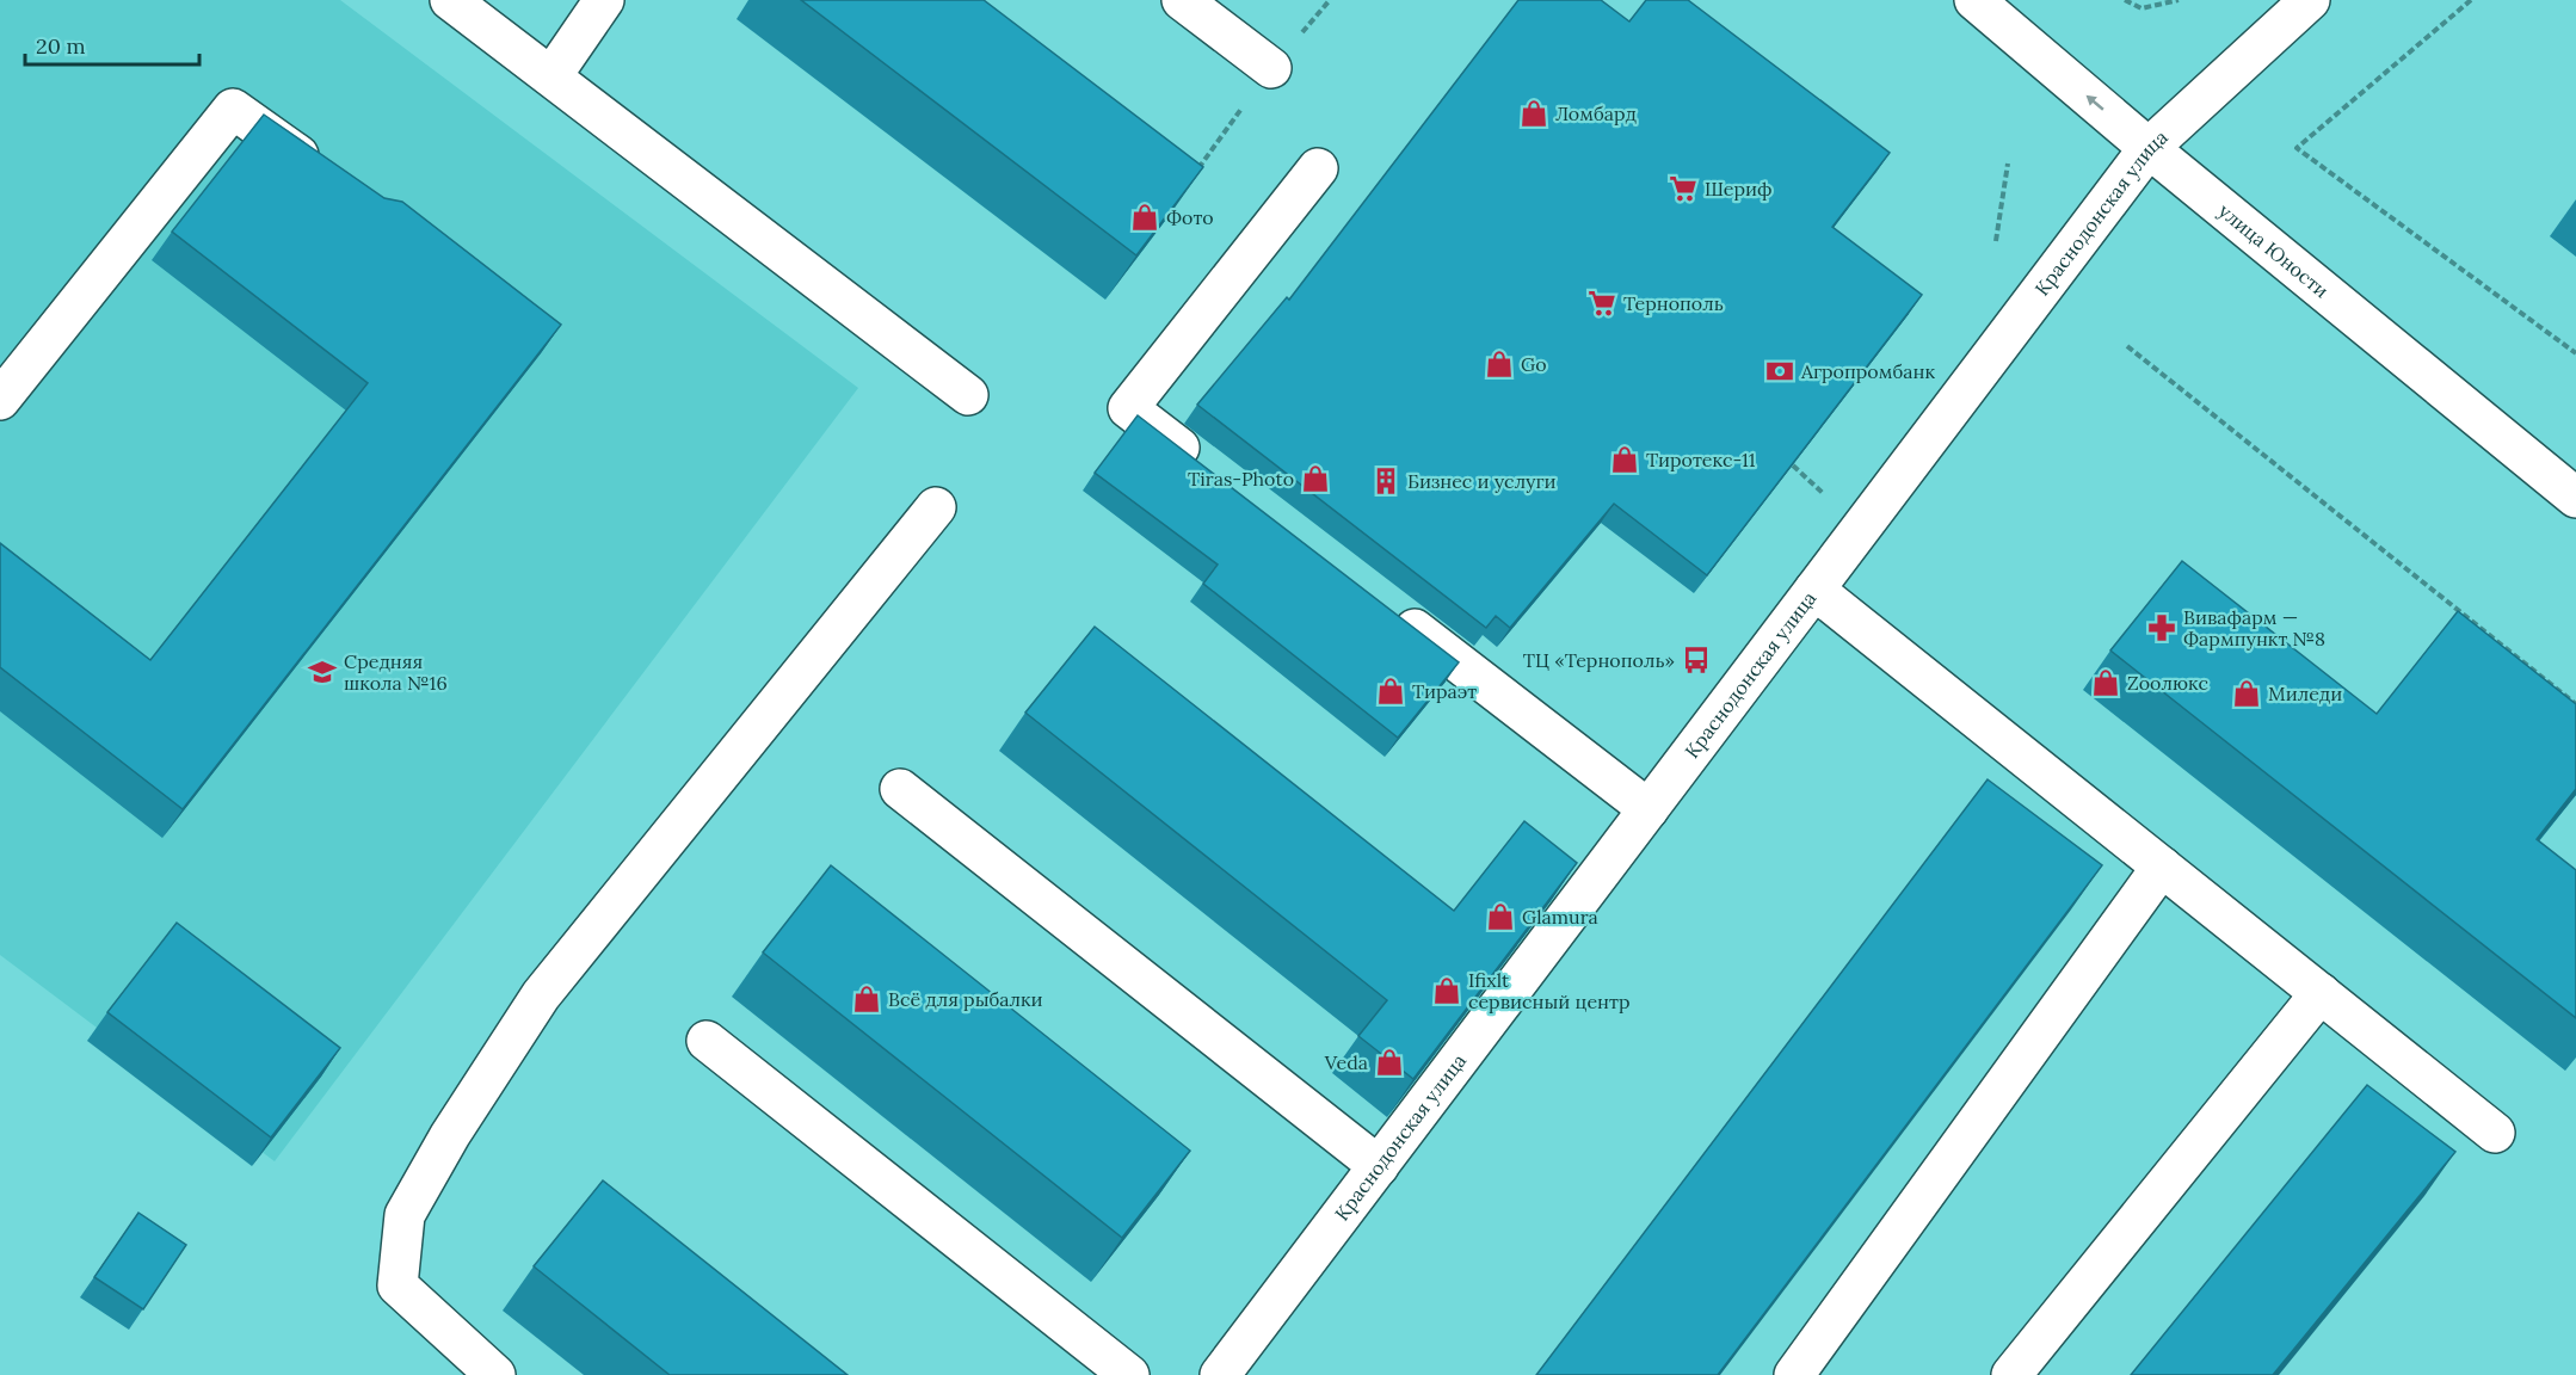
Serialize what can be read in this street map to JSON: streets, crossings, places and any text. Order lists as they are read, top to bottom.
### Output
{
  "streets": {
    "street": ["Краснодонская улица", "улица Юности"]
  },
  "crossings": [
    ["Краснодонская улица", "улица Юности"]
  ],
  "places": {
    "shop": [
      "Ломбард",
      "Фото",
      "Go",
      "Тиротекс-11",
      "Tiras-Photo",
      "Zooлюкс",
      "Тираэт",
      "Миледи",
      "Glamura",
      "Ifixlt сервисный центр",
      "Всё для рыбалки",
      "Veda"
    ],
    "supermarket": ["Шериф", "Тернополь"],
    "bank": ["Агропромбанк"],
    "building": ["Бизнес и услуги"],
    "pharmacy": ["Вивафарм — Фармпункт №8"],
    "bus stop": ["ТЦ «Тернополь»"],
    "school or university": ["Средняя школа №16"]
  },
  "scale_bar": "20 m"
}
